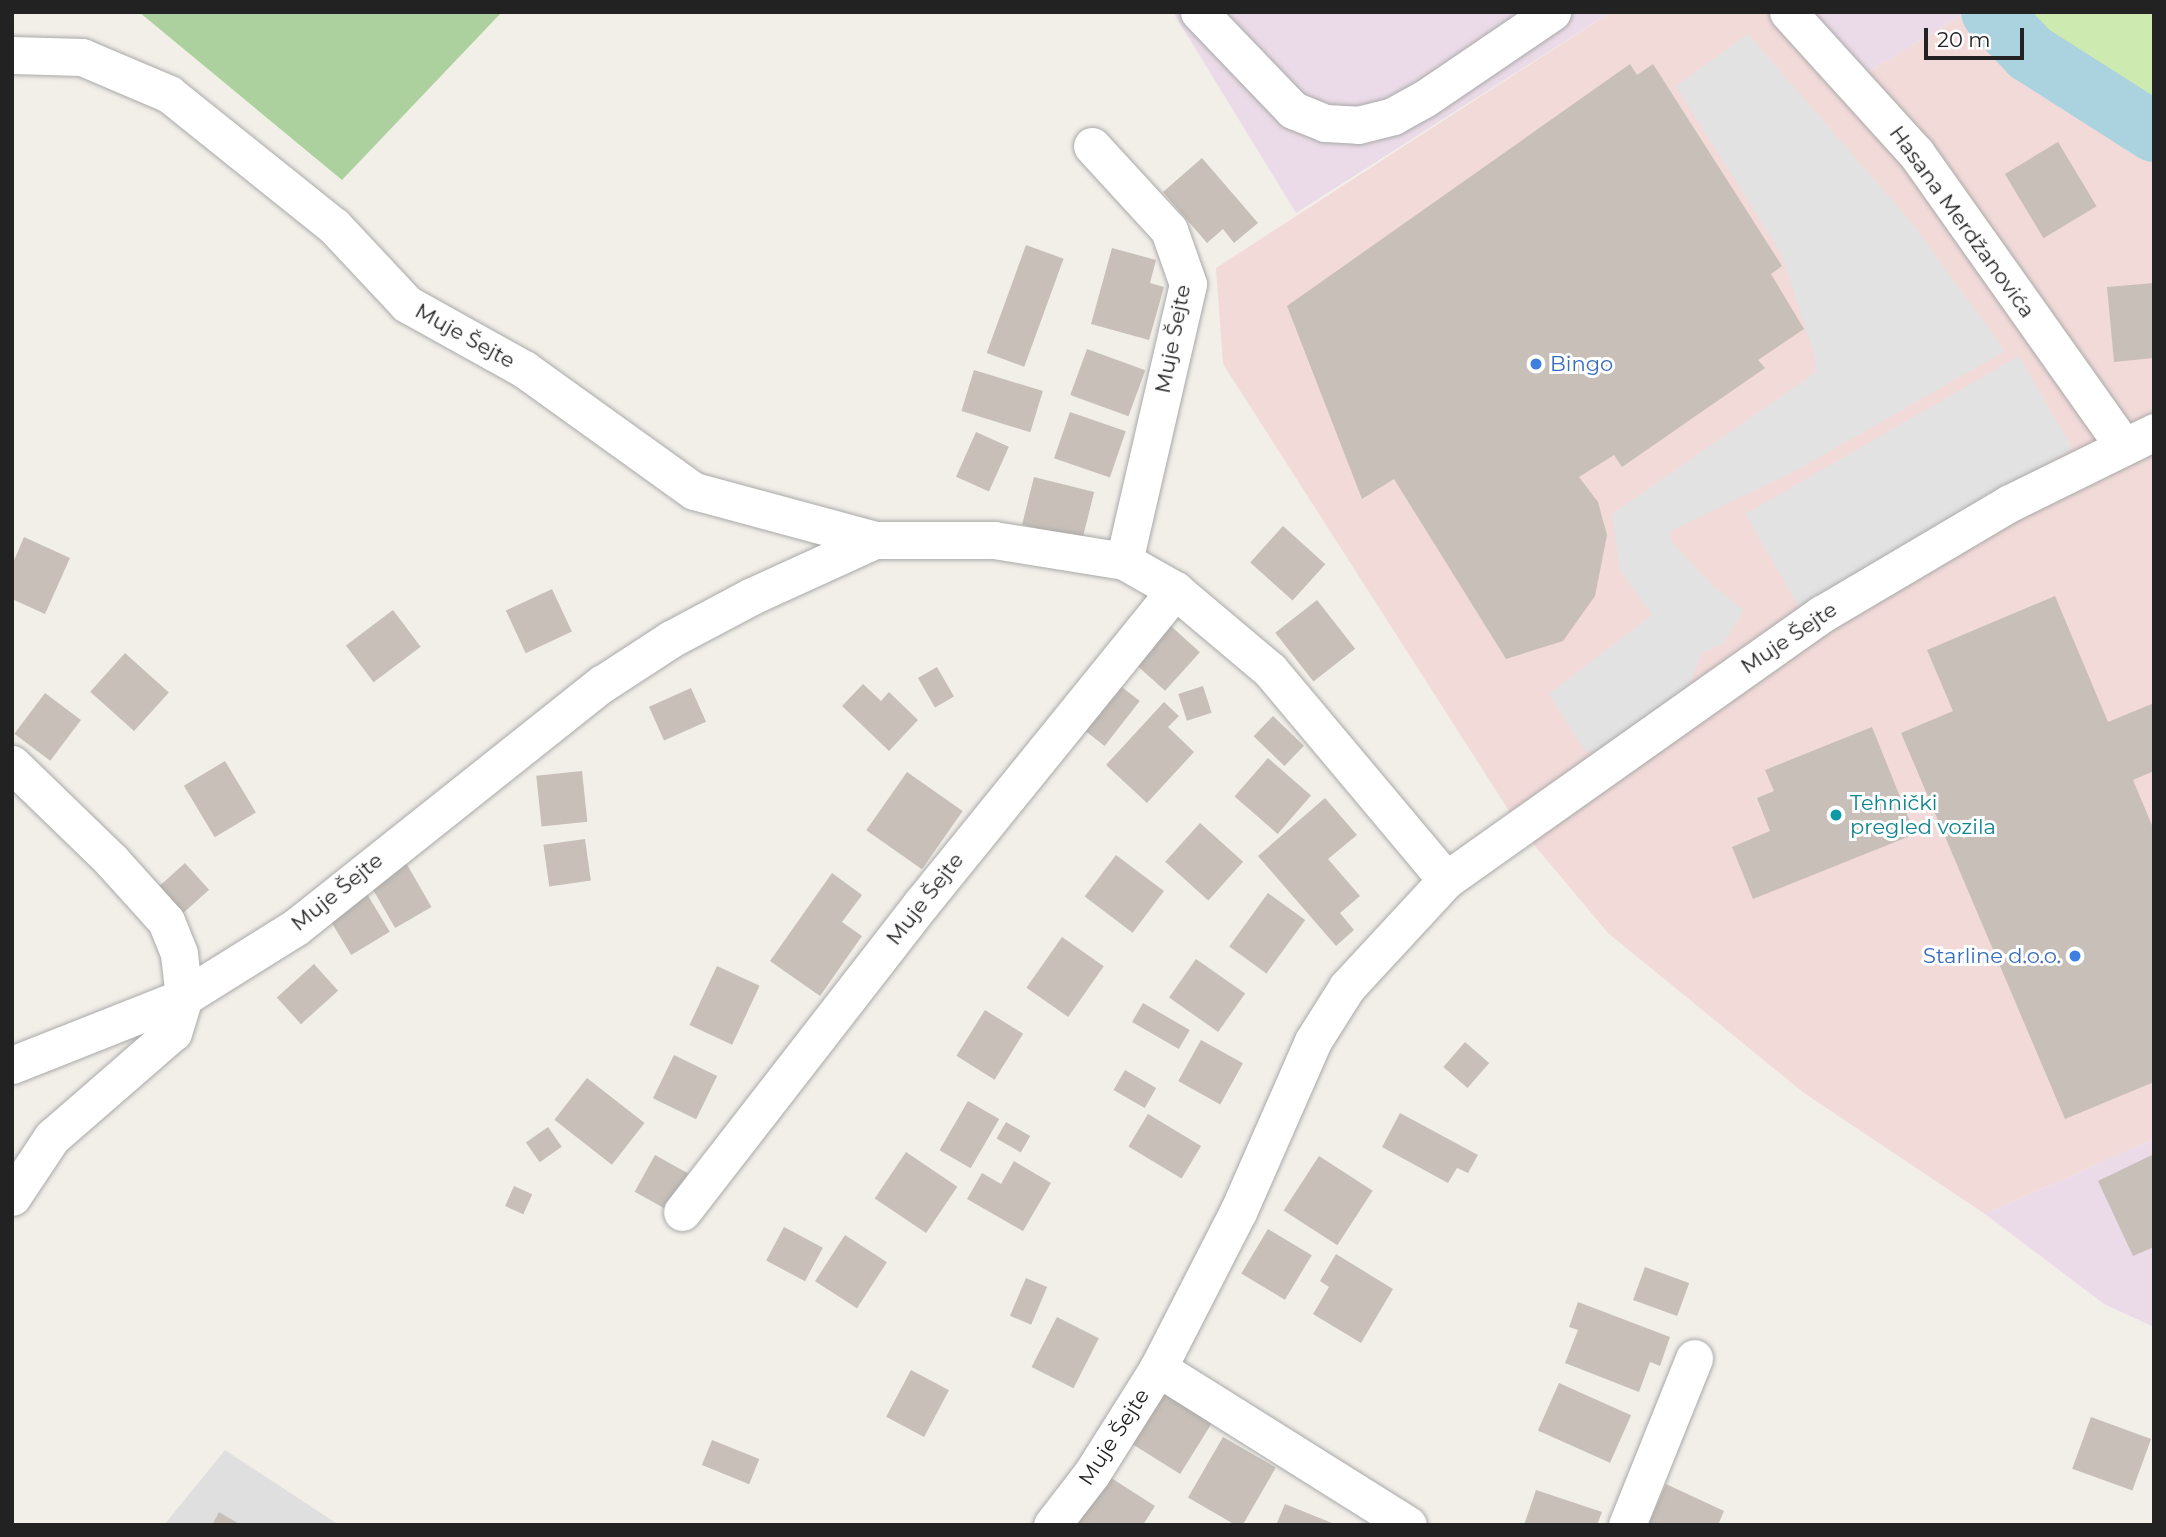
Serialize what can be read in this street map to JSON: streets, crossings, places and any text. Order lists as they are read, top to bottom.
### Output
{
  "streets": {
    "street": ["Hasana Merdžanovića", "Muje Šejte"]
  },
  "crossings": [
    ["Hasana Merdžanovića", "Muje Šejte"]
  ],
  "places": ["Bingo", "Tehnički pregled vozila", "Starline d.o.o."],
  "scale_bar": "20 m"
}
